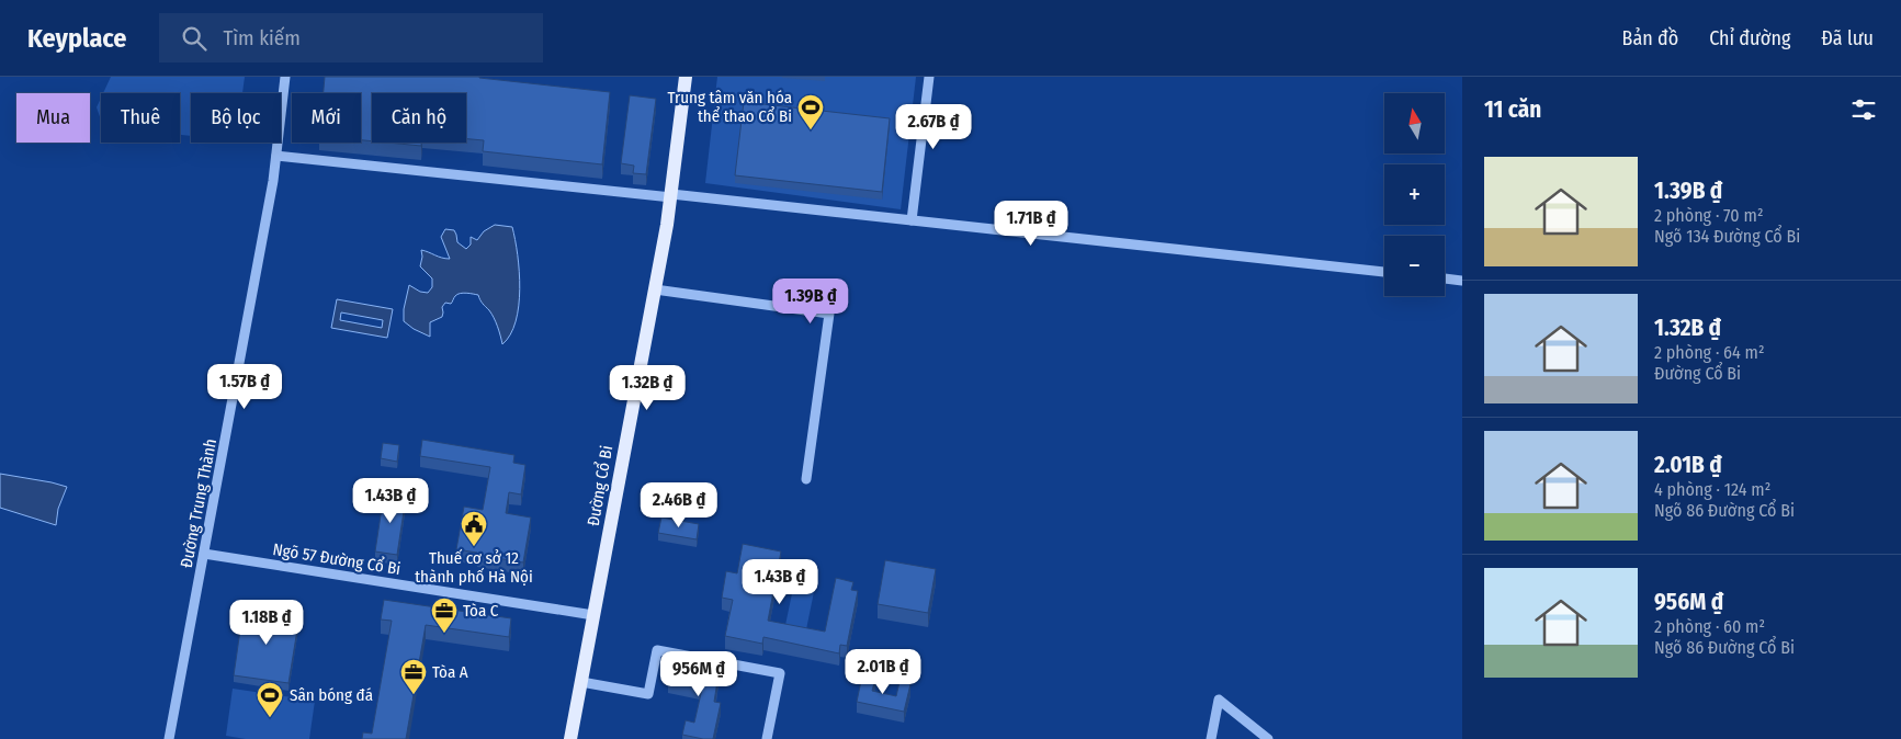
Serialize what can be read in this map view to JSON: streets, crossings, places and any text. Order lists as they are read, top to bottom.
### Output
{
  "streets": {
    "main road": ["Đường Cổ Bi"],
    "street": ["Đường Trung Thành", "Ngõ 57 Đường Cổ Bi"]
  },
  "crossings": [
    ["Đường Cổ Bi", "Ngõ 57 Đường Cổ Bi"],
    ["Đường Trung Thành", "Ngõ 57 Đường Cổ Bi"]
  ],
  "places": {
    "sports": ["Trung tâm văn hóa thể thao Cổ Bi", "Sân bóng đá"],
    "public building": ["Thuế cơ sở 12 thành phố Hà Nội"],
    "office": ["Tòa C", "Tòa A"]
  },
  "north": "top",
  "page": {
    "header": "Keyplace",
    "search": "Tìm kiếm",
    "nav": ["Bản đồ", "Chỉ đường", "Đã lưu"],
    "heading": "11 căn",
    "map_buttons": ["+", "−"],
    "chip": [
      "Mua",
      "Thuê",
      "Bộ lọc",
      "Mới",
      "Căn hộ"
    ],
    "price": [
      "2.67B ₫",
      "1.71B ₫",
      "1.39B ₫",
      "1.57B ₫",
      "1.32B ₫",
      "1.43B ₫",
      "2.46B ₫",
      "1.43B ₫",
      "1.18B ₫",
      "2.01B ₫",
      "956M ₫"
    ],
    "list": [
      {
        "name": "1.39B ₫",
        "note": "2 phòng · 70 m² · Ngõ 134 Đường Cổ Bi"
      },
      {
        "name": "1.32B ₫",
        "note": "2 phòng · 64 m² · Đường Cổ Bi"
      },
      {
        "name": "2.01B ₫",
        "note": "4 phòng · 124 m² · Ngõ 86 Đường Cổ Bi"
      },
      {
        "name": "956M ₫",
        "note": "2 phòng · 60 m² · Ngõ 86 Đường Cổ Bi"
      }
    ]
  }
}
